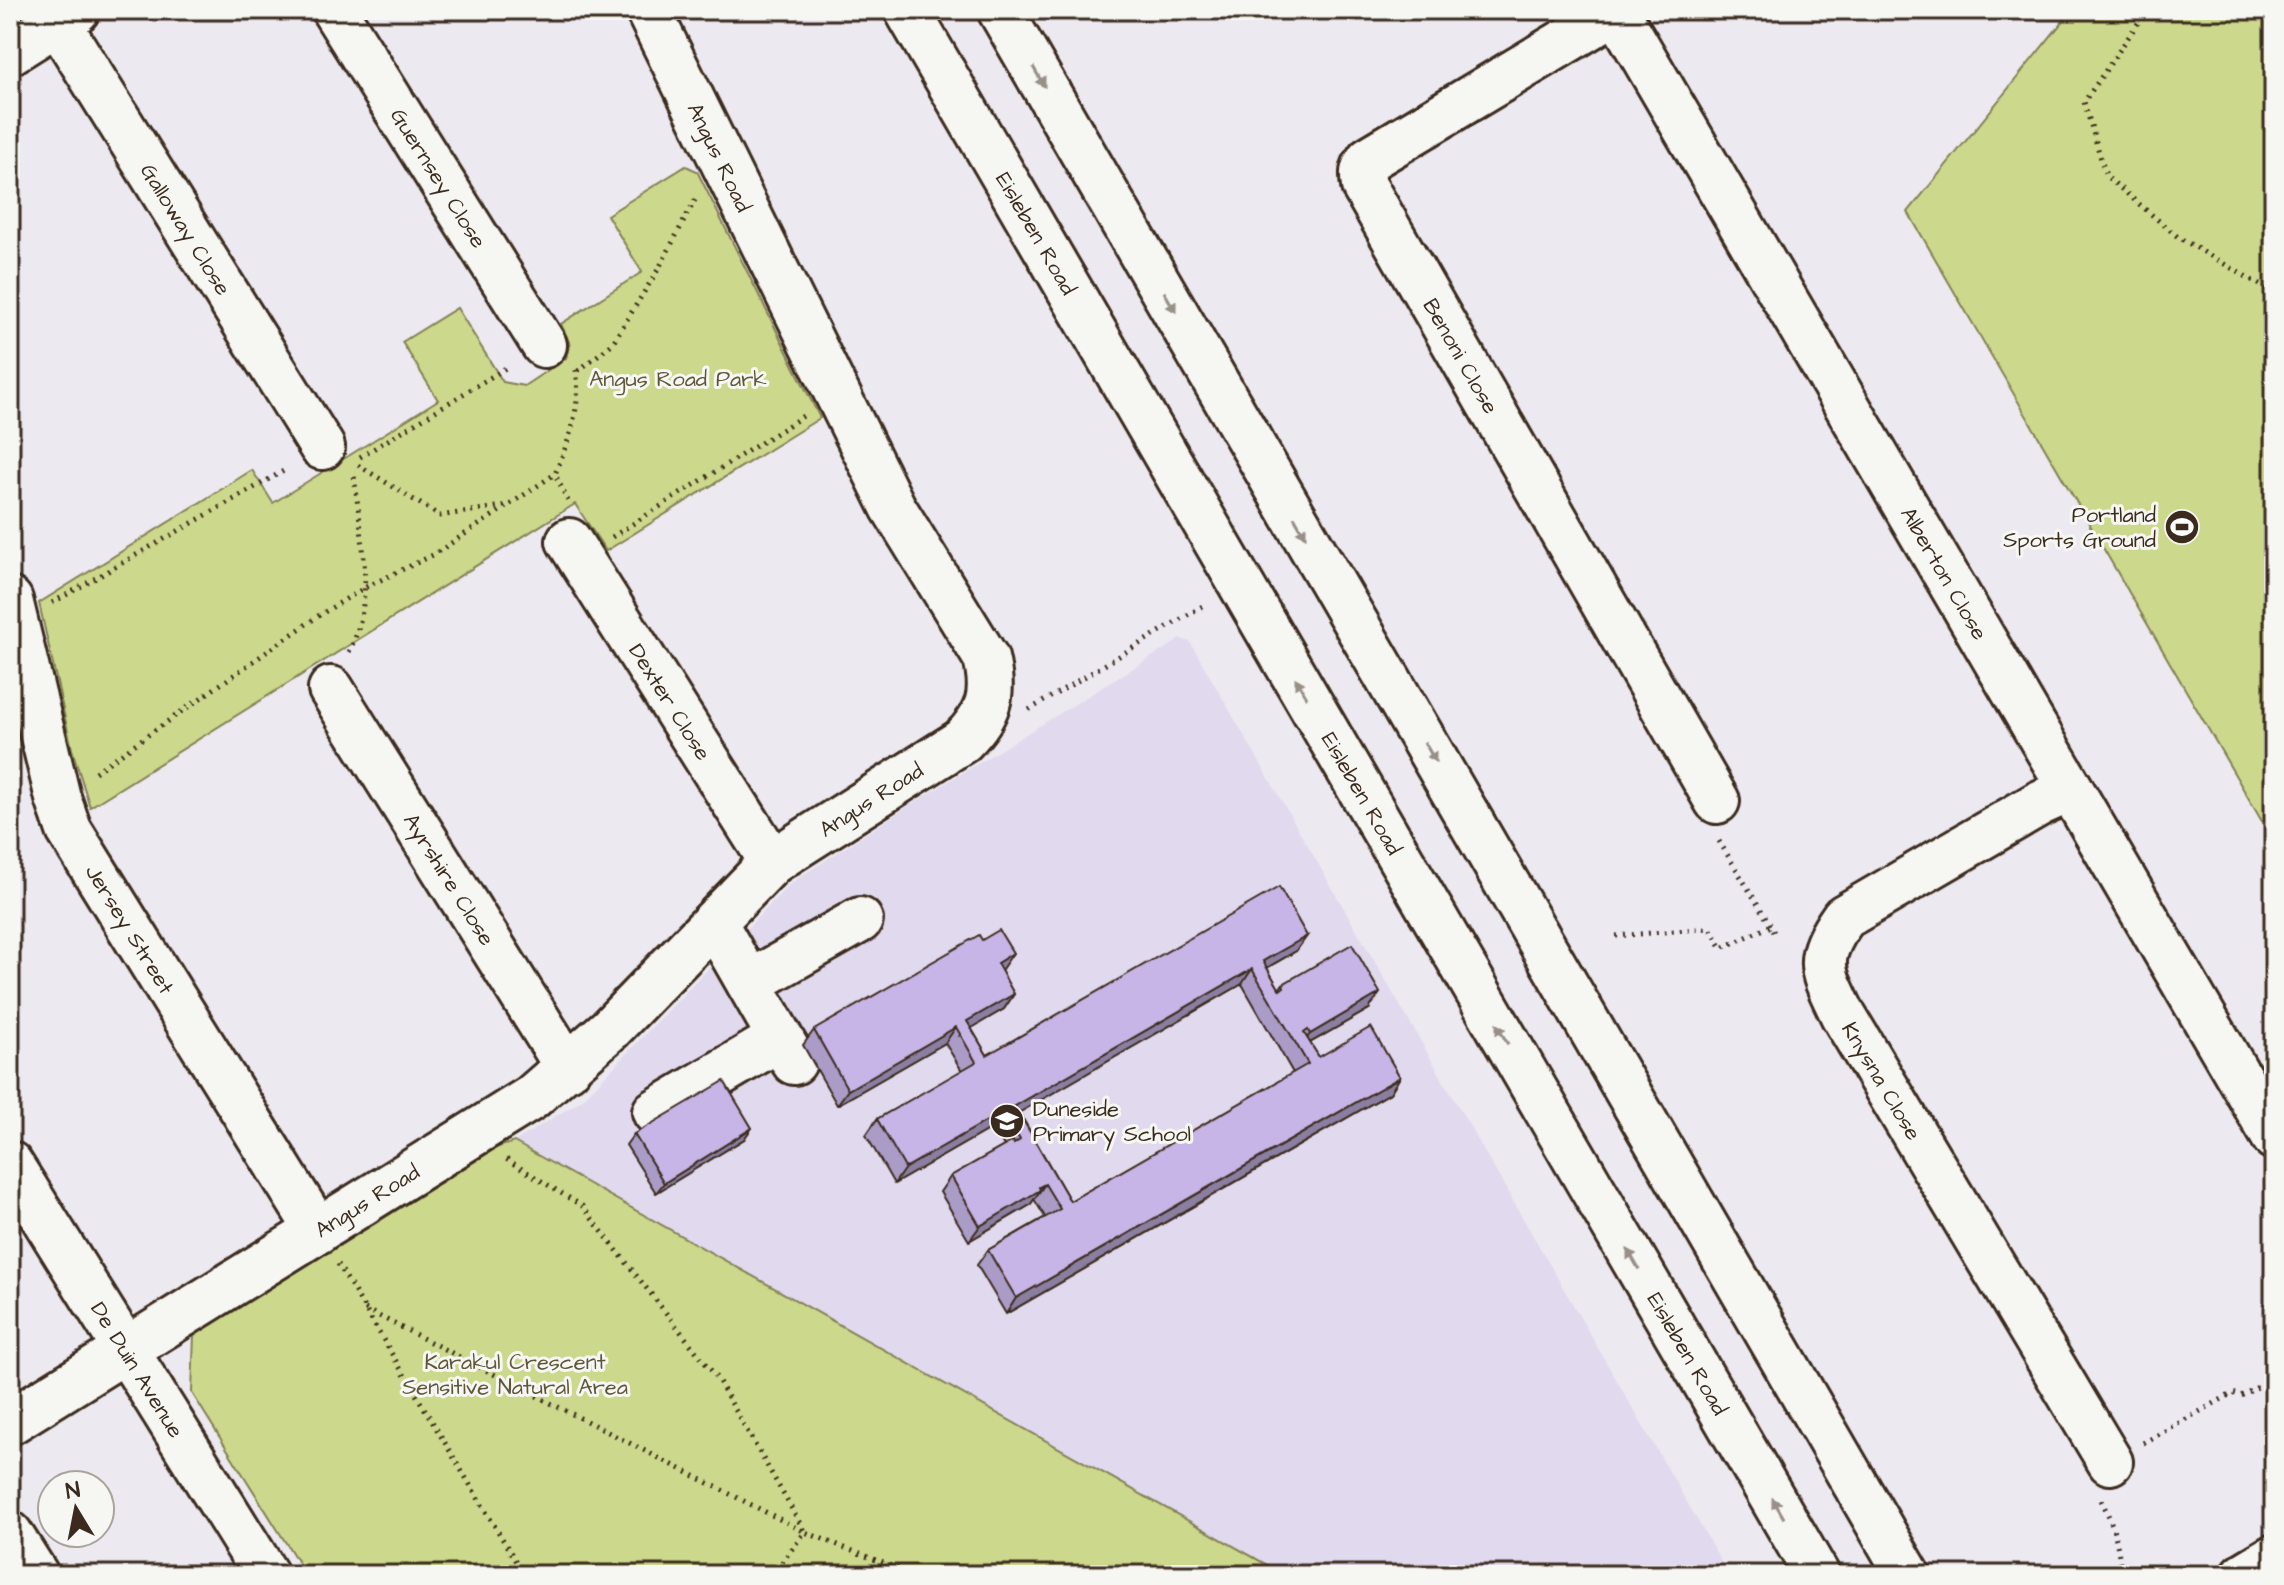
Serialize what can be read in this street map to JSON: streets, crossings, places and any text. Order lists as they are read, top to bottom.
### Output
{
  "streets": {
    "street": [
      "Angus Road",
      "Guernsey Close",
      "Galloway Close",
      "Eisleben Road",
      "Benoni Close",
      "Alberton Close",
      "Dexter Close",
      "Ayrshire Close",
      "Jersey Street",
      "Knysna Close",
      "De Duin Avenue"
    ]
  },
  "crossings": [
    ["Angus Road", "Dexter Close"],
    ["Angus Road", "Ayrshire Close"],
    ["Angus Road", "Jersey Street"],
    ["Angus Road", "De Duin Avenue"],
    ["Benoni Close", "Alberton Close"],
    ["Alberton Close", "Knysna Close"]
  ],
  "parks": ["Angus Road Park", "Karakul Crescent Sensitive Natural Area"],
  "places": {
    "sports": ["Portland Sports Ground"],
    "school or university": ["Duneside Primary School"]
  },
  "north": "top"
}
